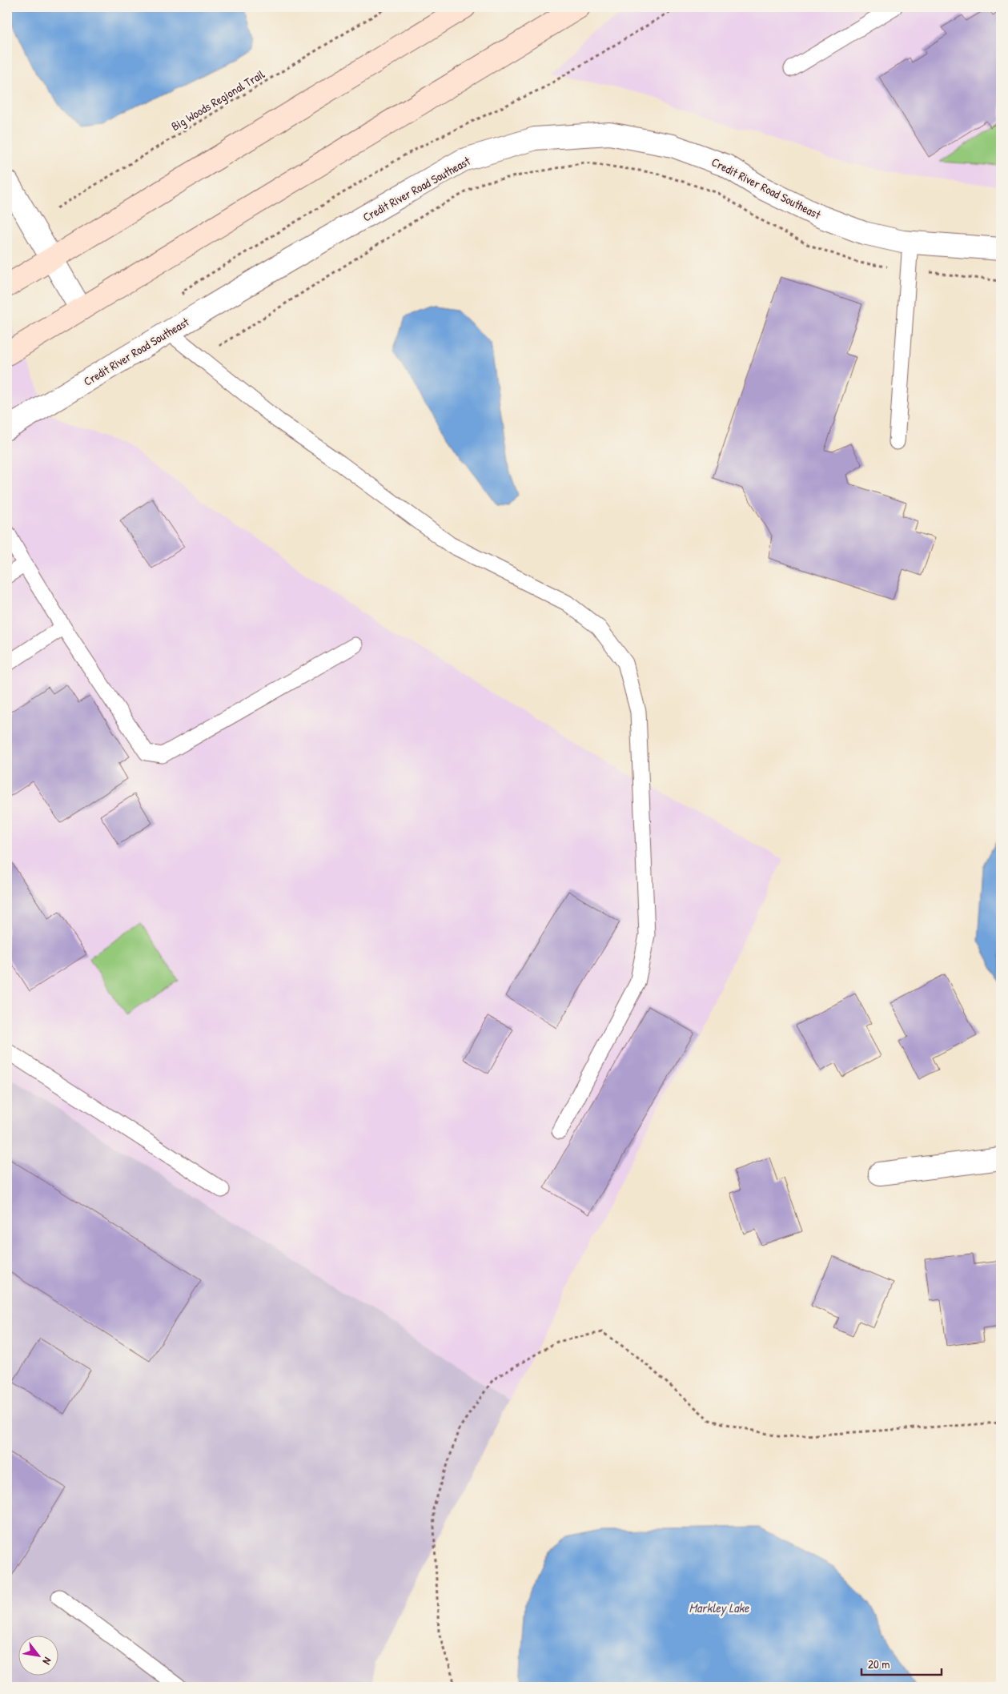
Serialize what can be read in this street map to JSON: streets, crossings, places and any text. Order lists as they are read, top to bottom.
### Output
{
  "streets": {
    "street": ["Credit River Road Southeast"],
    "path": ["Big Woods Regional Trail"]
  },
  "water": ["Markley Lake"],
  "scale_bar": "20 m",
  "north": "bottom right"
}
